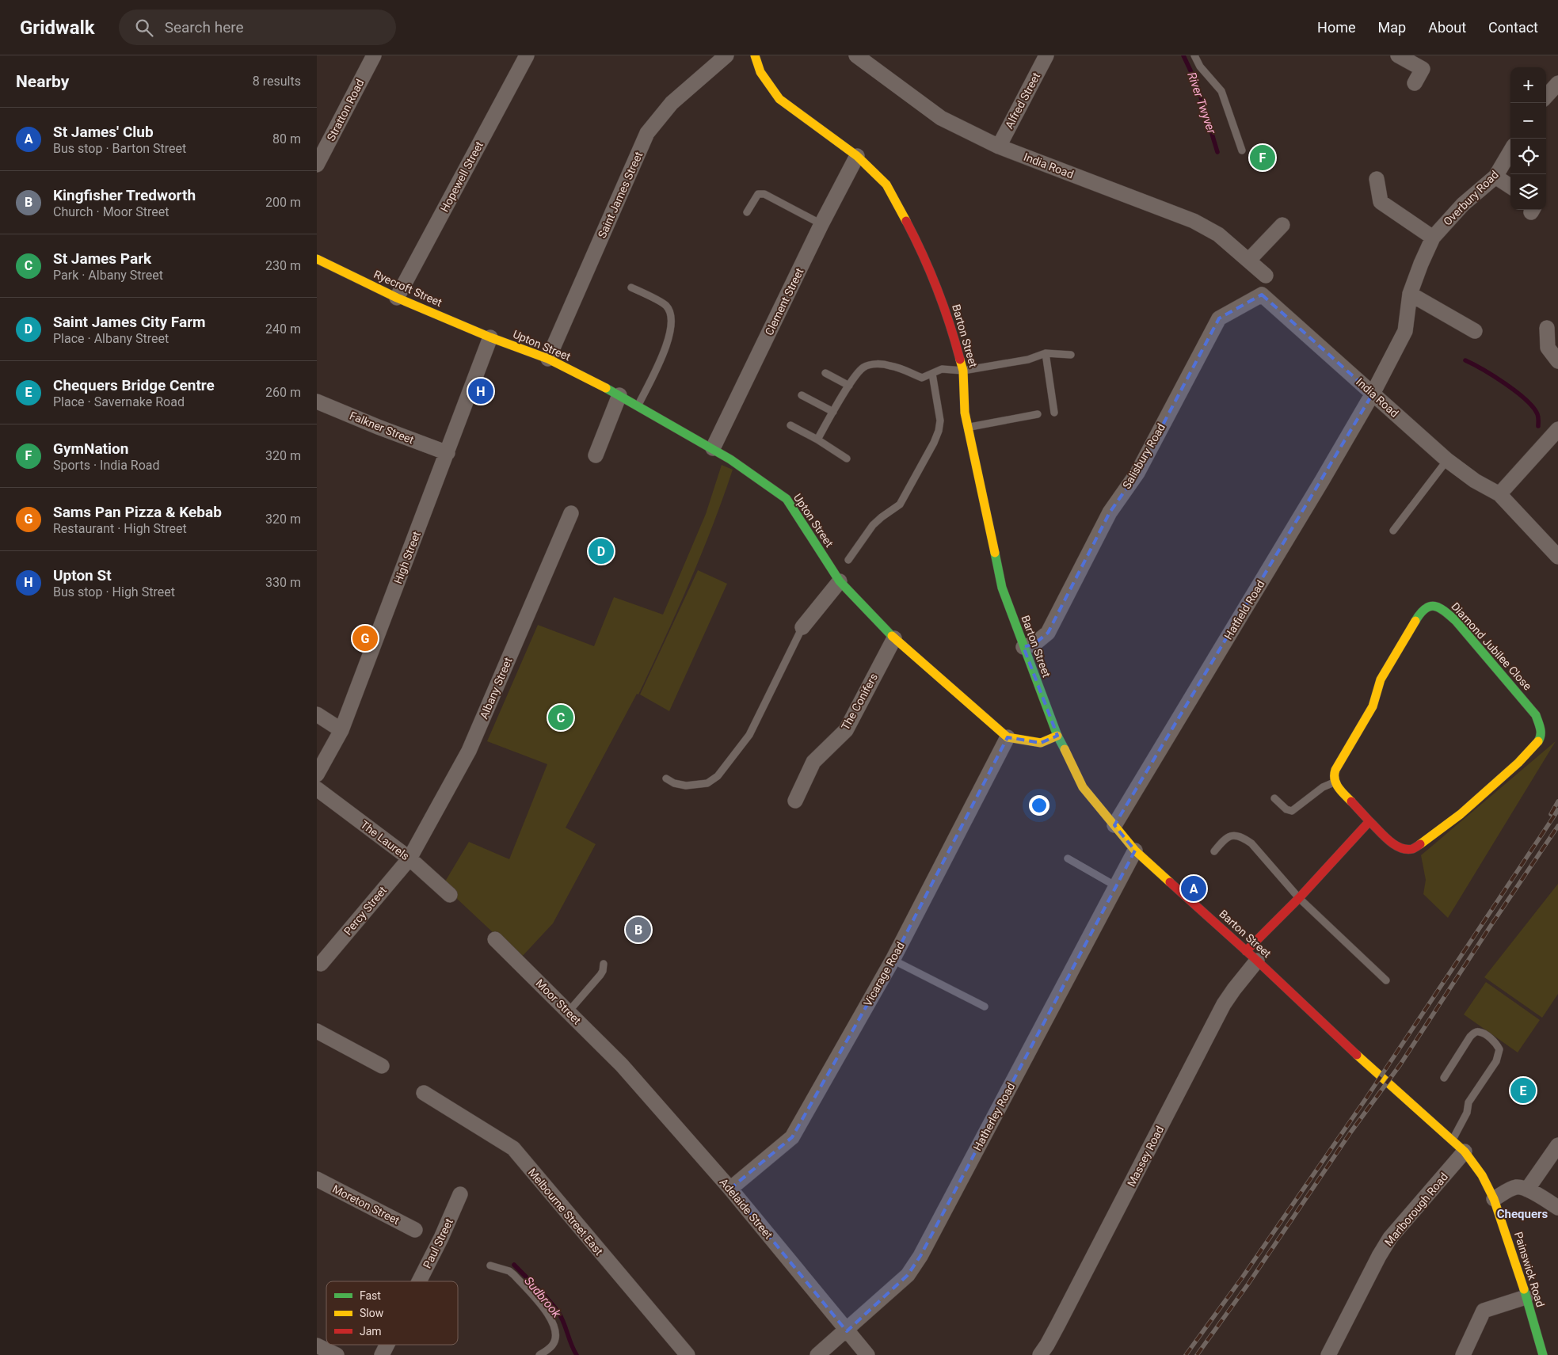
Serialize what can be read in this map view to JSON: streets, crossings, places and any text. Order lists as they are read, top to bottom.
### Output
{
  "streets": {
    "street": [
      "Alfred Street",
      "Stratton Road",
      "India Road",
      "Hopewell Street",
      "Saint James Street",
      "Overbury Road",
      "Ryecroft Street",
      "Clement Street",
      "Barton Street",
      "Upton Street",
      "Falkner Street",
      "Salisbury Road",
      "High Street",
      "Hatfield Road",
      "Diamond Jubilee Close",
      "Albany Street",
      "The Conifers",
      "The Laurels",
      "Percy Street",
      "Vicarage Road",
      "Moor Street",
      "Hatherley Road",
      "Massey Road",
      "Moreton Street",
      "Adelaide Street",
      "Marlborough Road",
      "Melbourne Street East",
      "Paul Street",
      "Painswick Road"
    ]
  },
  "crossings": [
    ["Alfred Street", "India Road"],
    ["India Road", "Overbury Road"],
    ["India Road", "Salisbury Road"],
    ["India Road", "Hatfield Road"],
    ["Hopewell Street", "Ryecroft Street"],
    ["Saint James Street", "Upton Street"],
    ["Overbury Road", "Hatfield Road"],
    ["Ryecroft Street", "Upton Street"],
    ["Ryecroft Street", "High Street"],
    ["Clement Street", "Barton Street"],
    ["Clement Street", "Upton Street"],
    ["Barton Street", "Salisbury Road"],
    ["Barton Street", "Hatfield Road"],
    ["Barton Street", "Hatherley Road"],
    ["Barton Street", "Massey Road"],
    ["Barton Street", "Marlborough Road"],
    ["Barton Street", "Painswick Road"],
    ["Upton Street", "High Street"],
    ["Upton Street", "The Conifers"],
    ["Upton Street", "Vicarage Road"],
    ["Falkner Street", "High Street"],
    ["Albany Street", "The Laurels"],
    ["Albany Street", "Percy Street"],
    ["The Laurels", "Percy Street"],
    ["Vicarage Road", "Adelaide Street"],
    ["Moor Street", "Adelaide Street"],
    ["Hatherley Road", "Adelaide Street"],
    ["Marlborough Road", "Painswick Road"]
  ],
  "districts": ["Chequers"],
  "water": ["River Twyver", "Sudbrook"],
  "legend": ["Fast", "Slow", "Jam"],
  "page": {
    "header": "Gridwalk",
    "search": "Search here",
    "nav": [
      "Home",
      "Map",
      "About",
      "Contact"
    ],
    "heading": ["Nearby", "8 results"],
    "map_buttons": ["+", "−"],
    "list": [
      {
        "mark": "A",
        "name": "St James' Club",
        "note": "Bus stop · Barton Street",
        "value": "80 m"
      },
      {
        "mark": "B",
        "name": "Kingfisher Tredworth",
        "note": "Church · Moor Street",
        "value": "200 m"
      },
      {
        "mark": "C",
        "name": "St James Park",
        "note": "Park · Albany Street",
        "value": "230 m"
      },
      {
        "mark": "D",
        "name": "Saint James City Farm",
        "note": "Place · Albany Street",
        "value": "240 m"
      },
      {
        "mark": "E",
        "name": "Chequers Bridge Centre",
        "note": "Place · Savernake Road",
        "value": "260 m"
      },
      {
        "mark": "F",
        "name": "GymNation",
        "note": "Sports · India Road",
        "value": "320 m"
      },
      {
        "mark": "G",
        "name": "Sams Pan Pizza & Kebab",
        "note": "Restaurant · High Street",
        "value": "320 m"
      },
      {
        "mark": "H",
        "name": "Upton St",
        "note": "Bus stop · High Street",
        "value": "330 m"
      }
    ],
    "pins": [
      "F",
      "H",
      "D",
      "G",
      "C",
      "A",
      "B",
      "E"
    ]
  }
}
